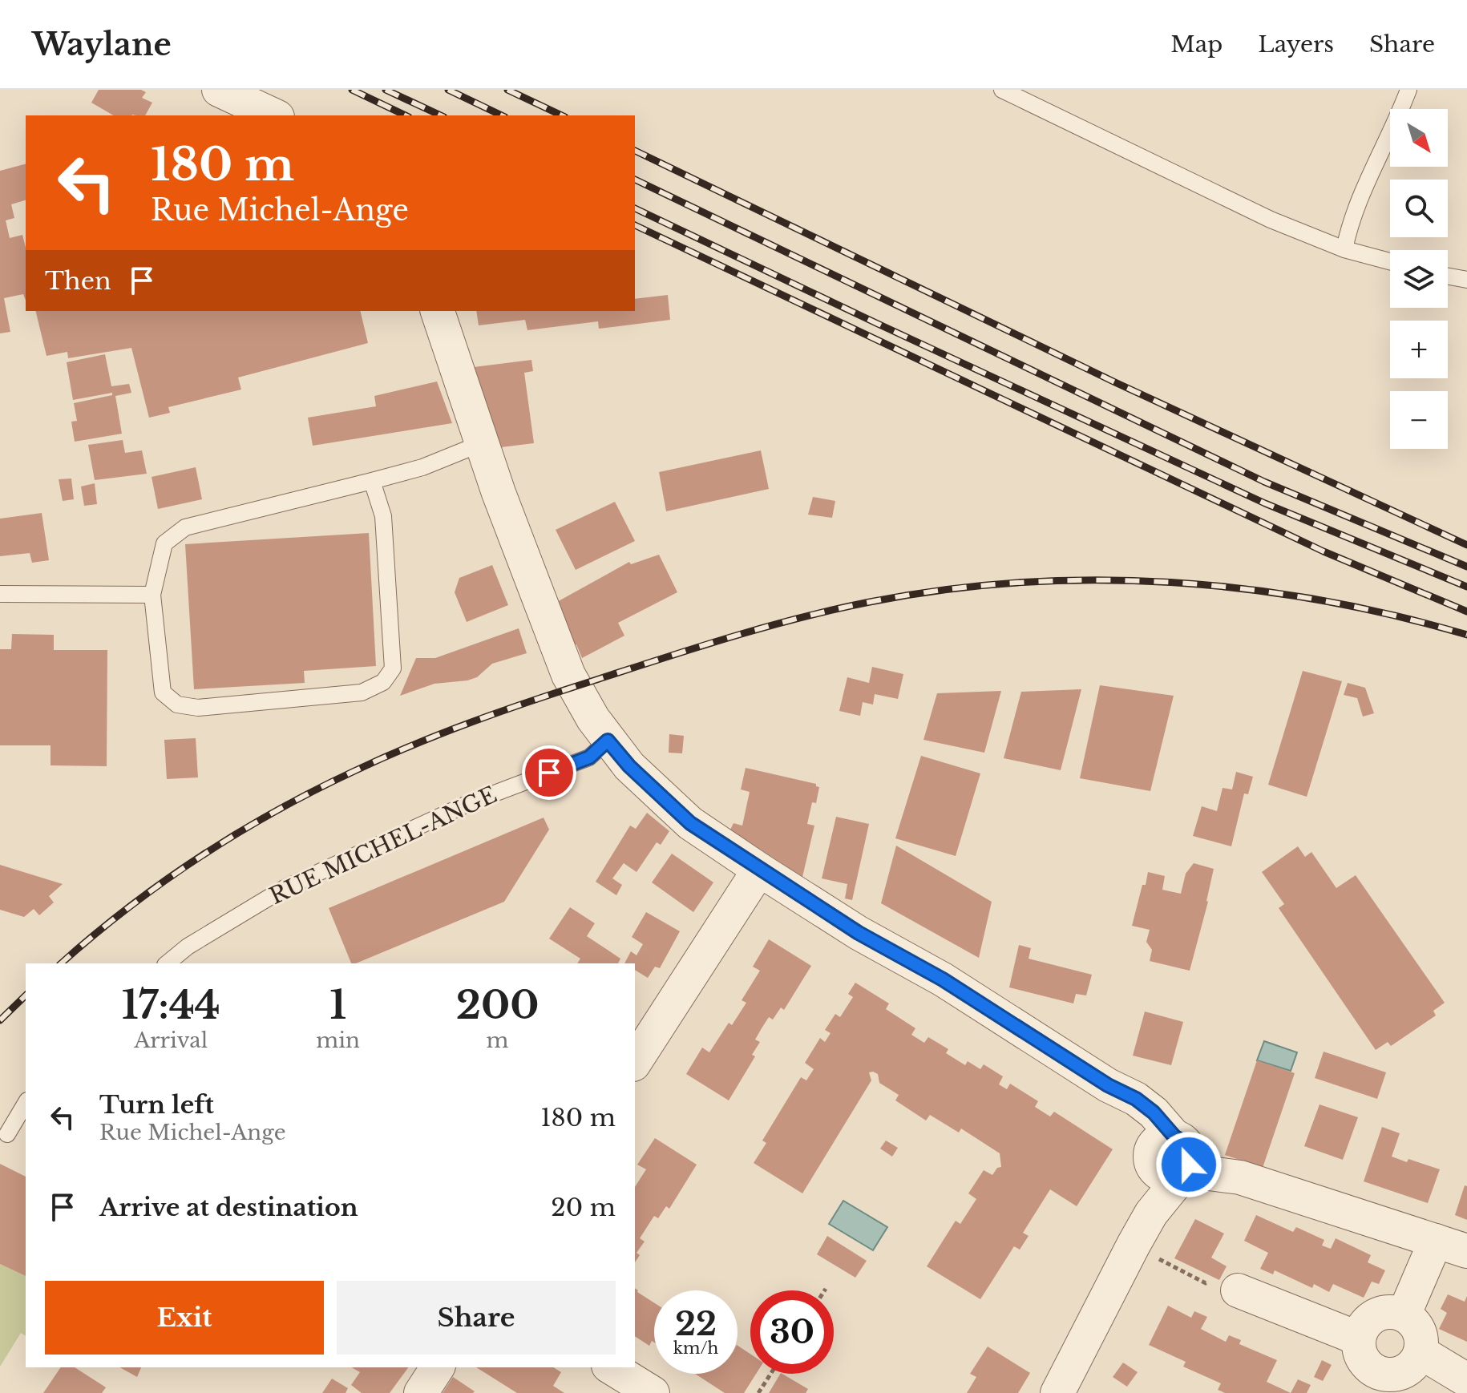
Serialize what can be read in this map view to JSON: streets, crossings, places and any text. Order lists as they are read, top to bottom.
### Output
{
  "streets": {
    "lane": ["RUE MICHEL-ANGE"]
  },
  "north": "bottom right",
  "page": {
    "header": "Waylane",
    "nav": ["Map", "Layers", "Share"],
    "map_buttons": ["+", "−"],
    "turn": ["180 m", "Rue Michel-Ange"],
    "then": "Then",
    "eta": [
      "17:44",
      "Arrival",
      "1",
      "min",
      "200",
      "m"
    ],
    "list": [
      {
        "name": "Turn left",
        "note": "Rue Michel-Ange",
        "value": "180 m"
      },
      {
        "name": "Arrive at destination",
        "value": "20 m"
      }
    ],
    "buttons": ["Exit", "Share"],
    "speed": "22 km/h",
    "limit": "30"
  }
}
